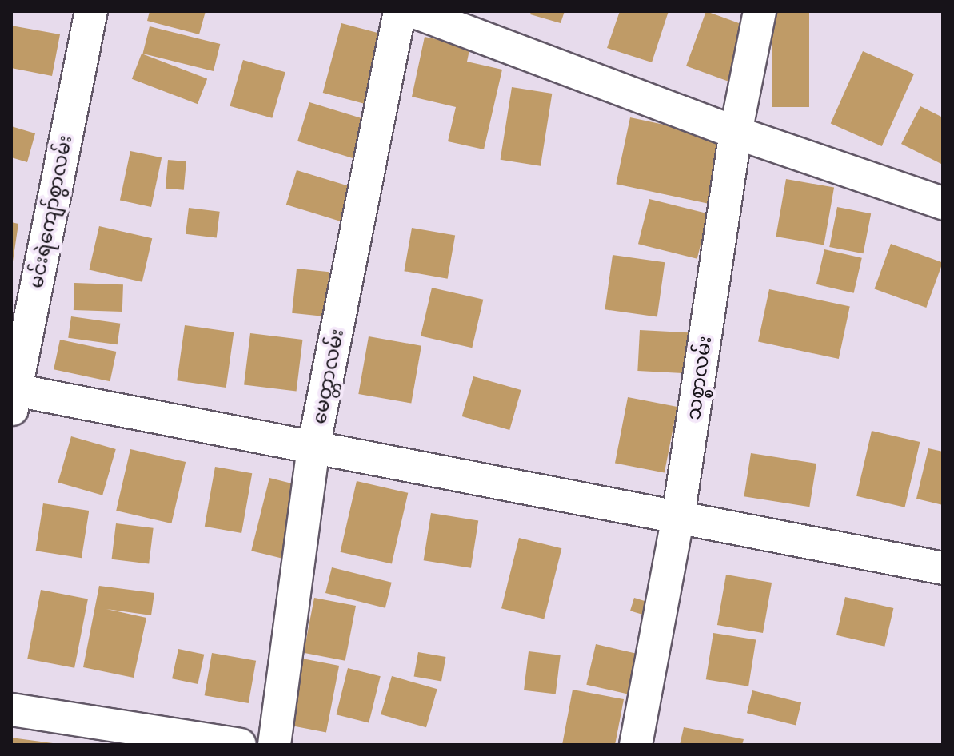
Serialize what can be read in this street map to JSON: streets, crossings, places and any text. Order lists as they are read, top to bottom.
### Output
{
  "streets": {
    "street": ["မင်းရဲကျော်စွာလမ်း", "မေတ္တာလမ်း", "သစ္စာလမ်း"]
  }
}
